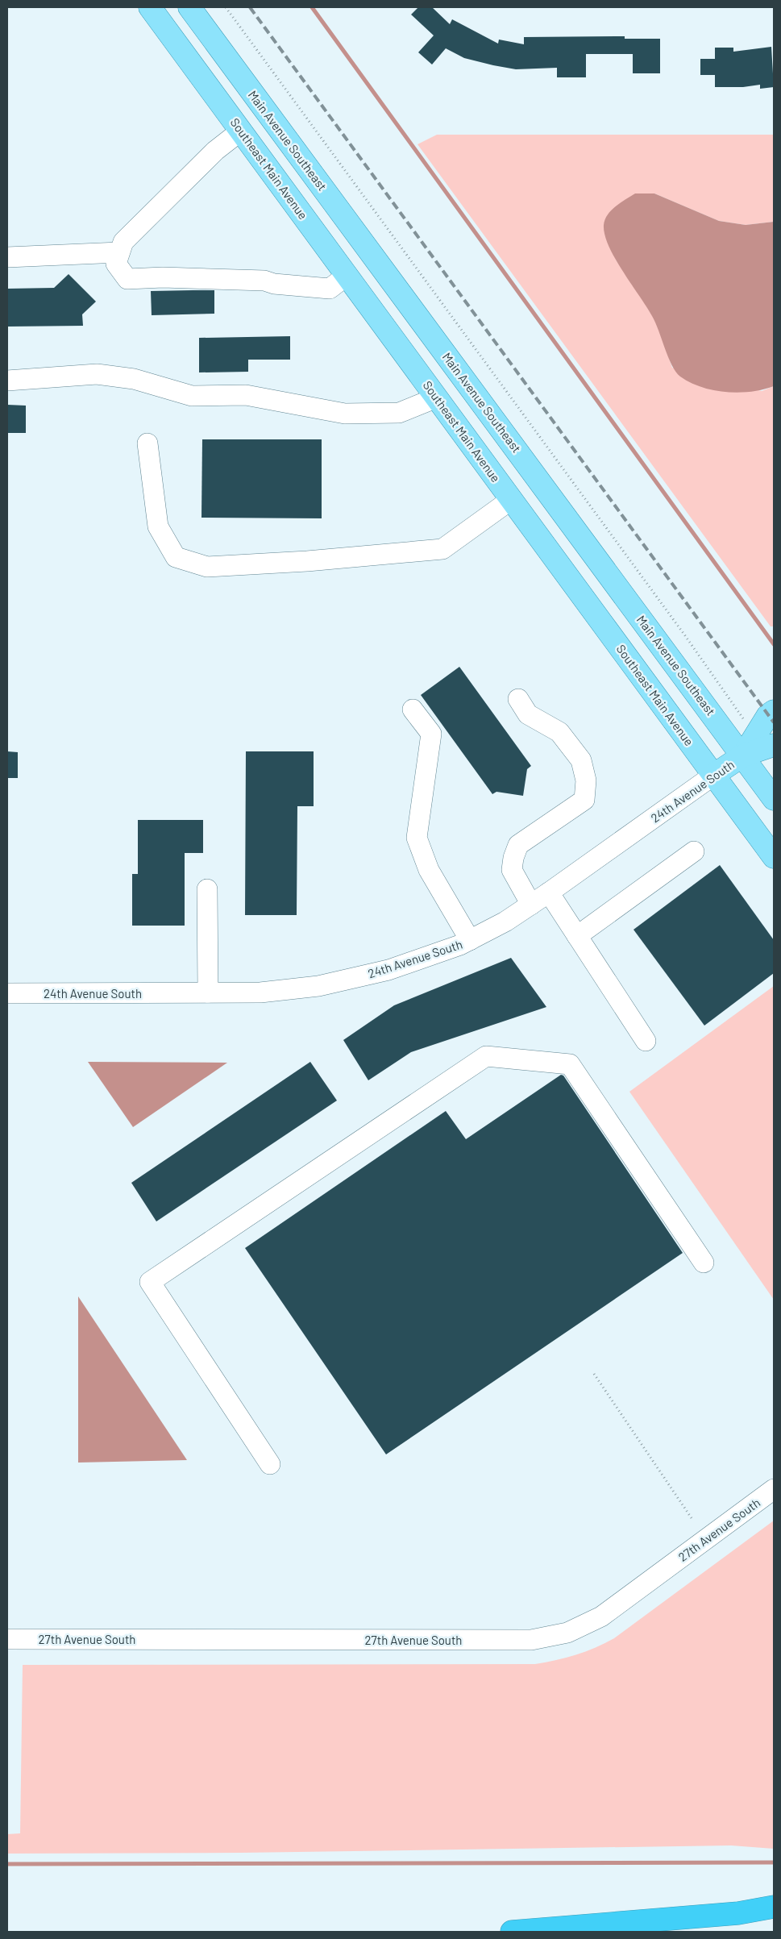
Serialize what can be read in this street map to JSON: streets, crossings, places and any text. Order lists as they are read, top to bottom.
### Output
{
  "streets": {
    "main road": ["Main Avenue Southeast", "Southeast Main Avenue", "24th Avenue South"],
    "street": ["27th Avenue South"]
  },
  "crossings": [
    ["Main Avenue Southeast", "24th Avenue South"],
    ["Southeast Main Avenue", "24th Avenue South"]
  ]
}
